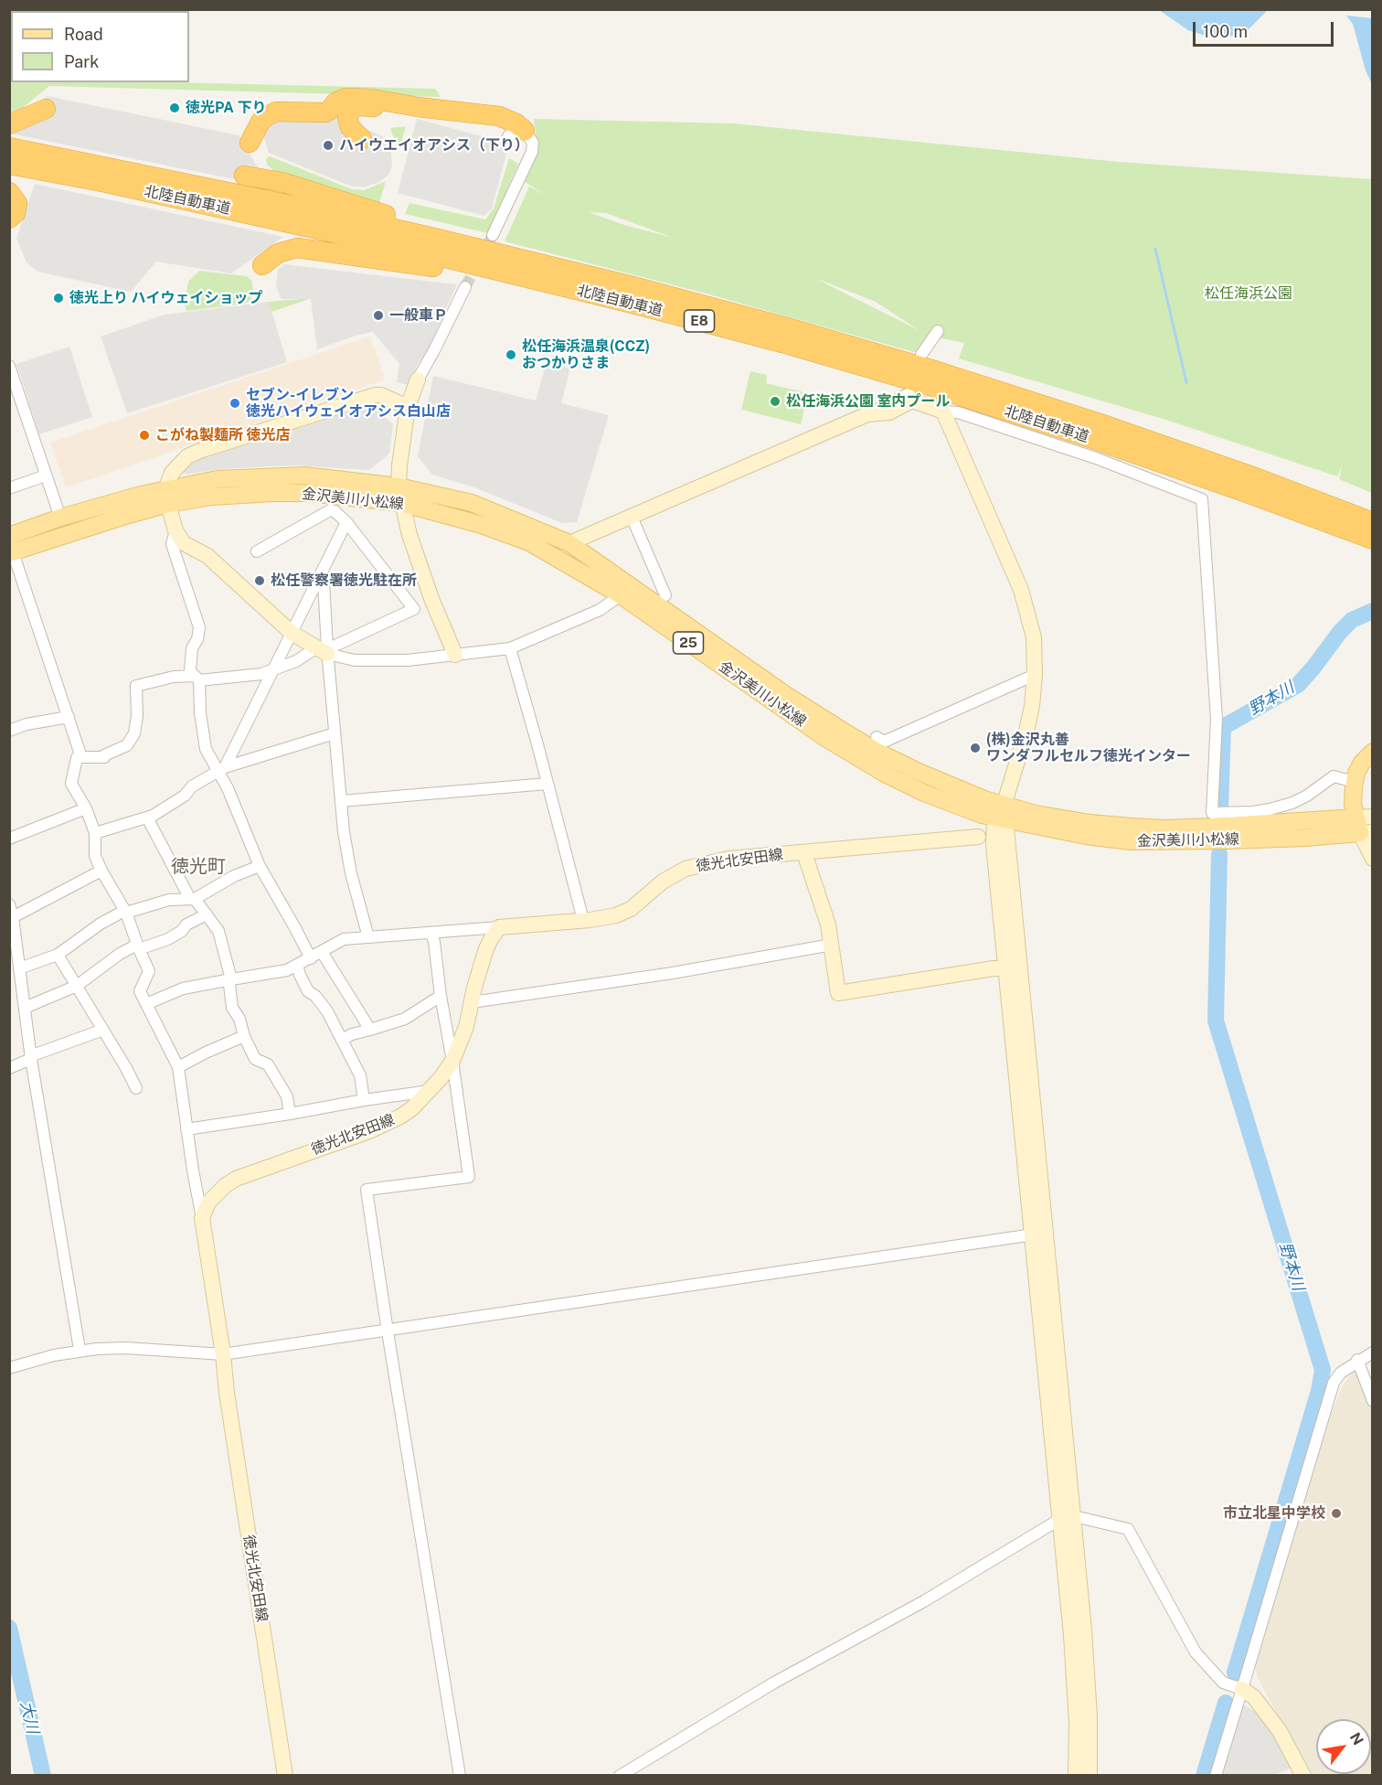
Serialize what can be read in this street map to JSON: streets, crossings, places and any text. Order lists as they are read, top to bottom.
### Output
{
  "streets": {
    "highway": ["北陸自動車道", "E8"],
    "main road": ["金沢美川小松線", "25"],
    "street": ["徳光北安田線"]
  },
  "districts": ["徳光町"],
  "water": ["野本川", "大川"],
  "parks": ["松任海浜公園"],
  "places": [
    "徳光PA 下り",
    "ハイウエイオアシス（下り）",
    "徳光上り ハイウェイショップ",
    "一般車Ｐ",
    "松任海浜温泉(CCZ) おつかりさま",
    "松任海浜公園 室内プール",
    "セブン-イレブン 徳光ハイウェイオアシス白山店",
    "こがね製麺所 徳光店",
    "松任警察署徳光駐在所",
    "(株)金沢丸善 ワンダフルセルフ徳光インター",
    "市立北星中学校"
  ],
  "legend": ["Road", "Park"],
  "scale_bar": "100 m",
  "north": "top right"
}
